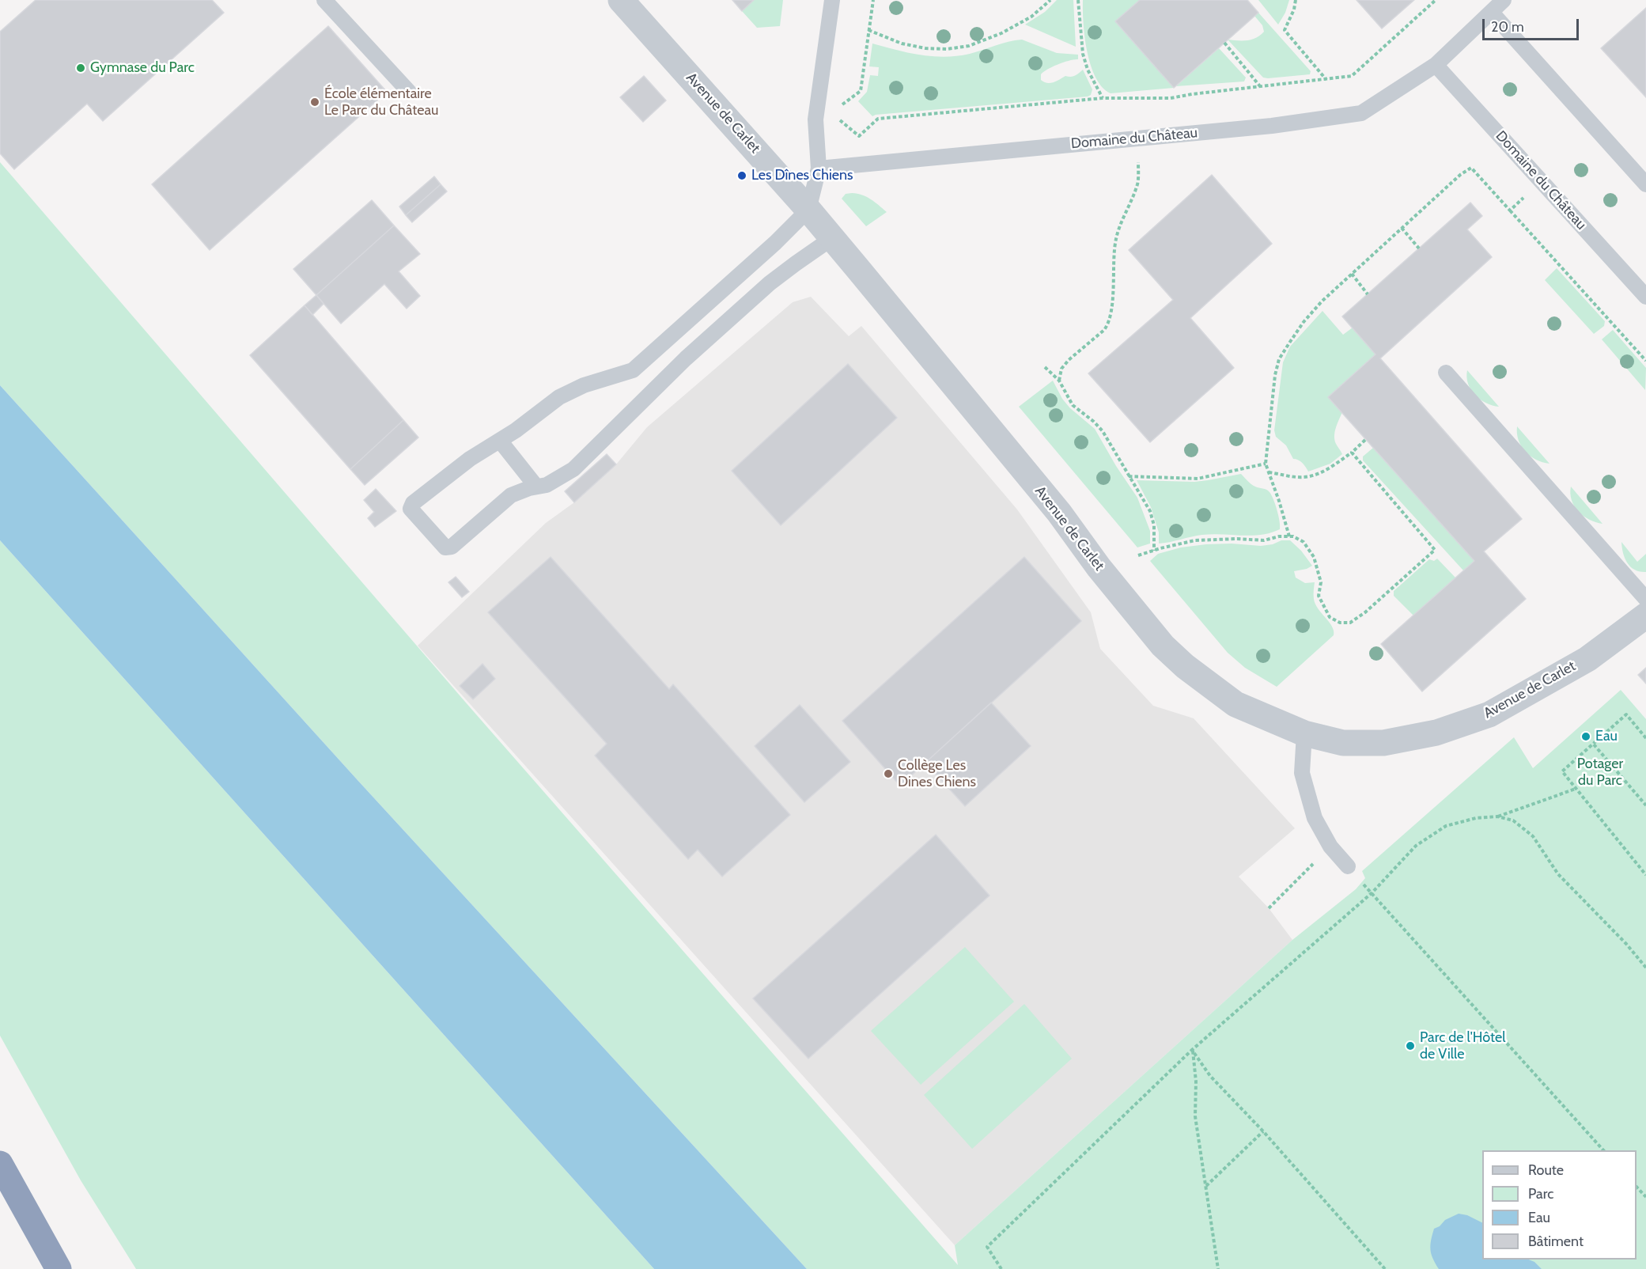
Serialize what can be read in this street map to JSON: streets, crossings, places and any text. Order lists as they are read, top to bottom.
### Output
{
  "streets": {
    "street": ["Avenue de Carlet"],
    "lane": ["Domaine du Château"]
  },
  "parks": ["Potager du Parc"],
  "places": [
    "Gymnase du Parc",
    "École élémentaire Le Parc du Château",
    "Les Dînes Chiens",
    "Eau",
    "Collège Les Dines Chiens",
    "Parc de l'Hôtel de Ville"
  ],
  "legend": [
    "Route",
    "Parc",
    "Eau",
    "Bâtiment"
  ],
  "scale_bar": "20 m"
}
